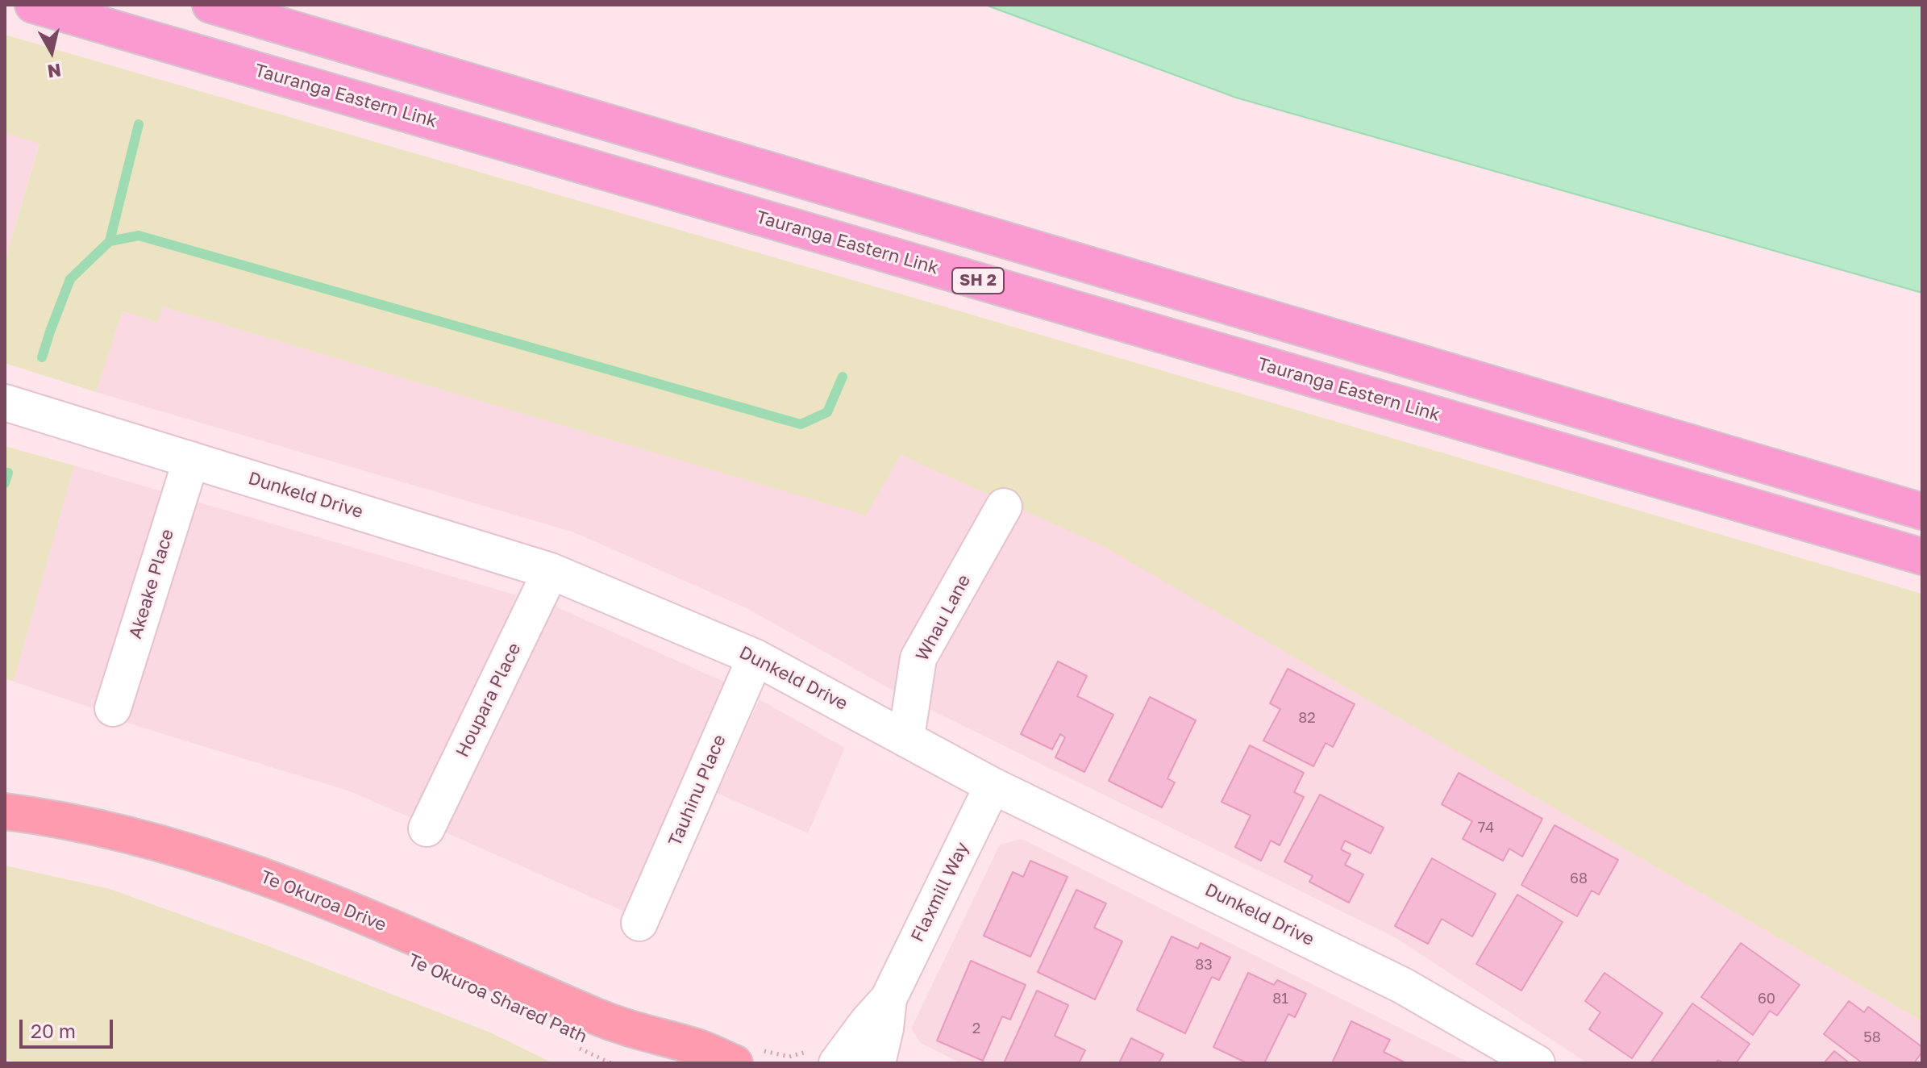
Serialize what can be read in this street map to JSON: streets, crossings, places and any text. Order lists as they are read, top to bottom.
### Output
{
  "streets": {
    "highway": ["Tauranga Eastern Link", "SH 2"],
    "main road": ["Te Okuroa Drive"],
    "street": [
      "Dunkeld Drive",
      "Akeake Place",
      "Whau Lane",
      "Houpara Place",
      "Tauhinu Place",
      "Flaxmill Way"
    ],
    "path": ["Te Okuroa Shared Path"]
  },
  "crossings": [
    ["Dunkeld Drive", "Akeake Place"],
    ["Dunkeld Drive", "Whau Lane"],
    ["Dunkeld Drive", "Houpara Place"],
    ["Dunkeld Drive", "Tauhinu Place"],
    ["Dunkeld Drive", "Flaxmill Way"]
  ],
  "house_numbers": [
    "82",
    "74",
    "68",
    "83",
    "81",
    "60",
    "2",
    "58"
  ],
  "scale_bar": "20 m",
  "north": "bottom"
}
